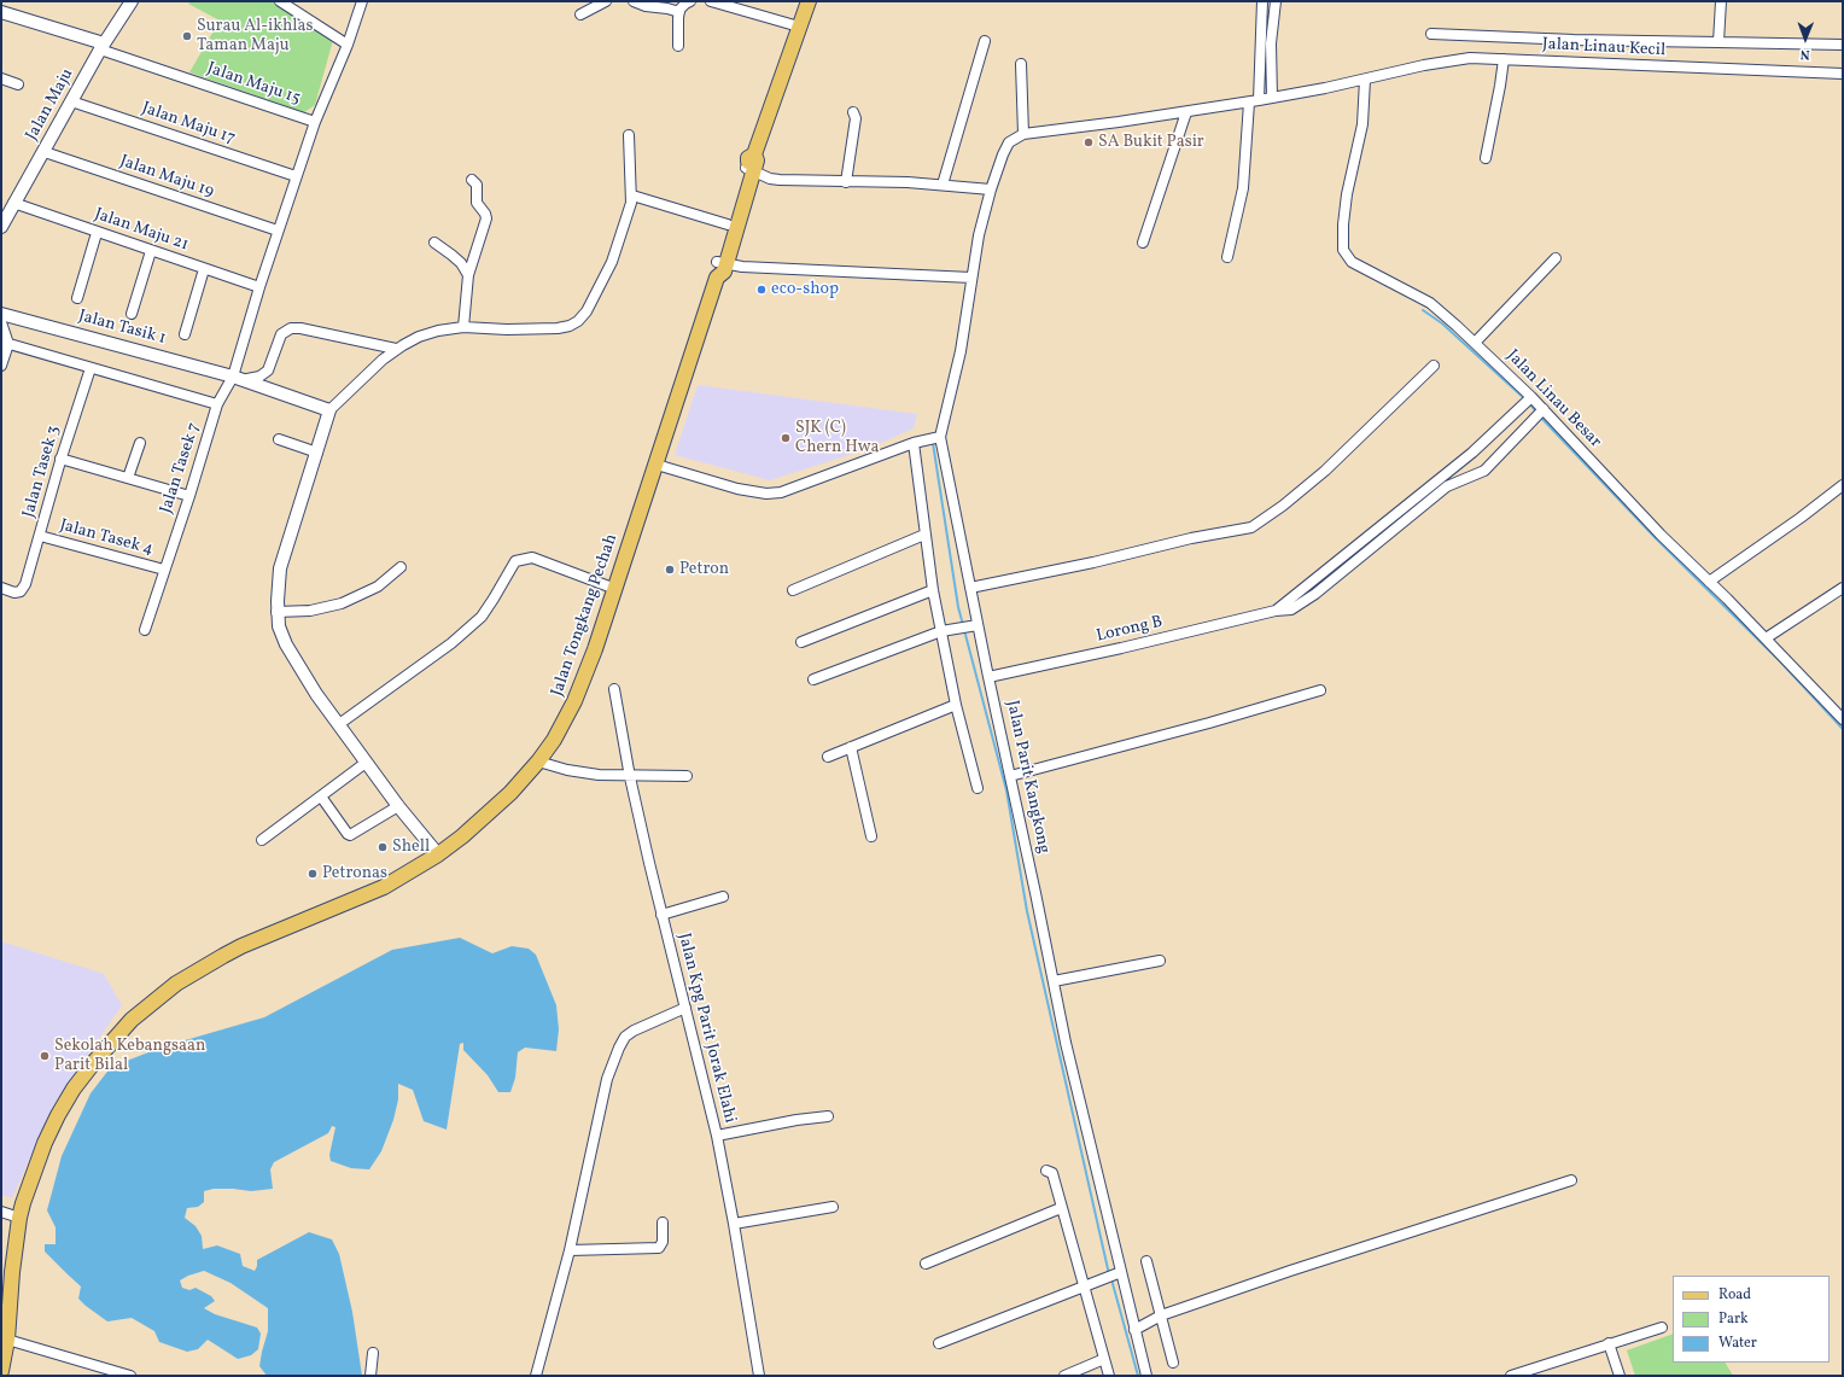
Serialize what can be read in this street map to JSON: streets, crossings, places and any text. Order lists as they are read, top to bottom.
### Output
{
  "streets": {
    "main road": ["Jalan Tongkang Pechah"],
    "street": [
      "Jalan Linau Kecil",
      "Jalan Maju 15",
      "Jalan Maju",
      "Jalan Maju 17",
      "Jalan Maju 19",
      "Jalan Maju 21",
      "Jalan Tasik 1",
      "Jalan Linau Besar",
      "Jalan Tasek 7",
      "Jalan Tasek 3",
      "Jalan Tasek 4",
      "Lorong B",
      "Jalan Parit Kangkong",
      "Jalan Kpg Parit Jorak Elahi"
    ]
  },
  "crossings": [
    ["Jalan Linau Kecil", "Jalan Linau Besar"],
    ["Jalan Maju 15", "Jalan Maju"],
    ["Jalan Maju 15", "Jalan Tasek 7"],
    ["Jalan Maju", "Jalan Maju 17"],
    ["Jalan Maju", "Jalan Maju 19"],
    ["Jalan Maju", "Jalan Maju 21"],
    ["Jalan Maju 17", "Jalan Tasek 7"],
    ["Jalan Maju 19", "Jalan Tasek 7"],
    ["Jalan Maju 21", "Jalan Tasek 7"],
    ["Jalan Tasik 1", "Jalan Tasek 7"],
    ["Jalan Tasek 7", "Jalan Tasek 4"],
    ["Jalan Tasek 3", "Jalan Tasek 4"],
    ["Lorong B", "Jalan Parit Kangkong"]
  ],
  "places": [
    "Surau Al-ikhlas Taman Maju",
    "SA Bukit Pasir",
    "eco-shop",
    "SJK (C) Chern Hwa",
    "Petron",
    "Shell",
    "Petronas",
    "Sekolah Kebangsaan Parit Bilal"
  ],
  "legend": ["Road", "Park", "Water"],
  "north": "bottom"
}
